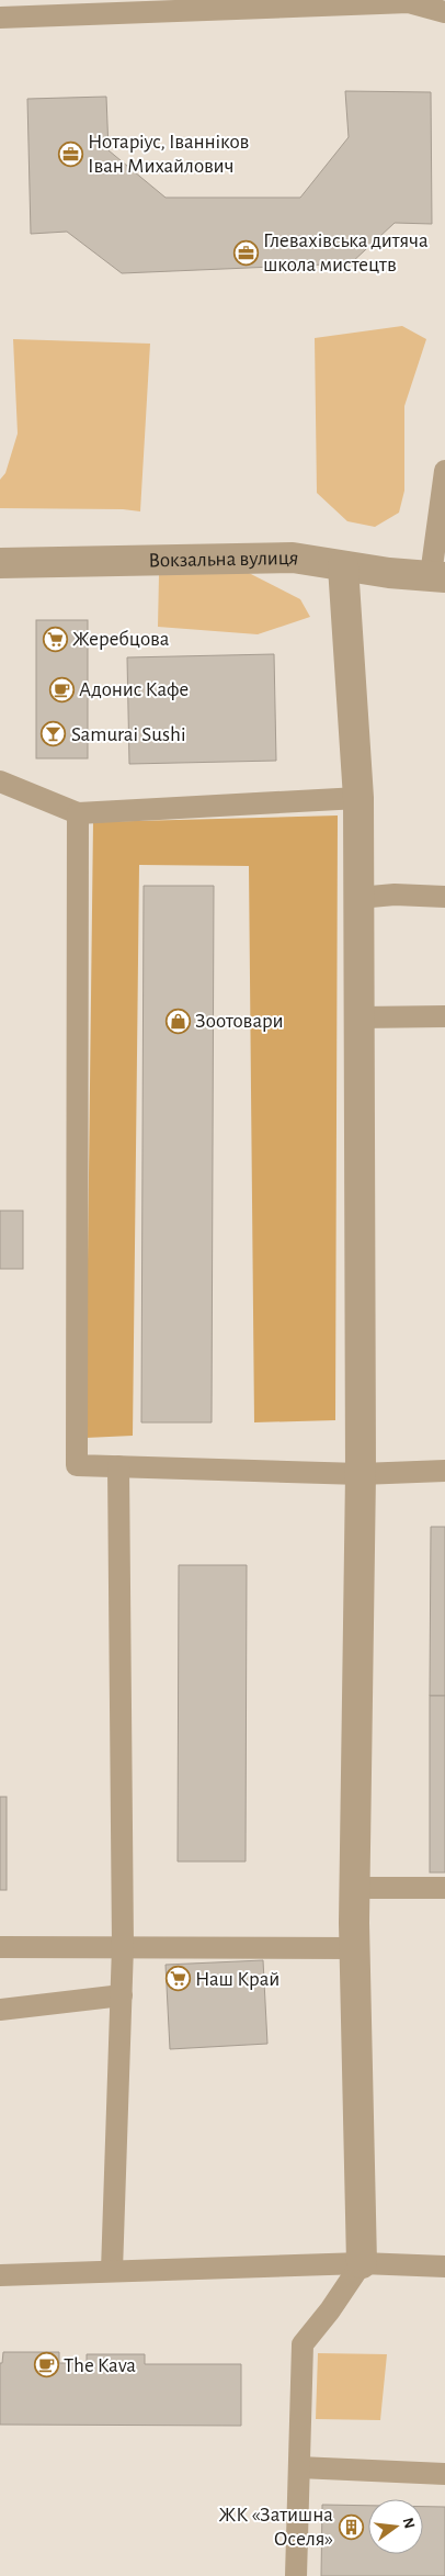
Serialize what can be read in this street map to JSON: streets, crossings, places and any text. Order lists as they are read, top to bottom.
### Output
{
  "streets": {
    "street": ["Вокзальна вулиця"]
  },
  "places": {
    "office": ["Нотаріус, Іванніков Іван Михайлович", "Глевахівська дитяча школа мистецтв"],
    "supermarket": ["Жеребцова", "Наш Край"],
    "cafe": ["Адонис Кафе", "The Kava"],
    "bar": ["Samurai Sushi"],
    "shop": ["Зоотовари"],
    "building": ["ЖК «Затишна Оселя»"]
  },
  "north": "right"
}
